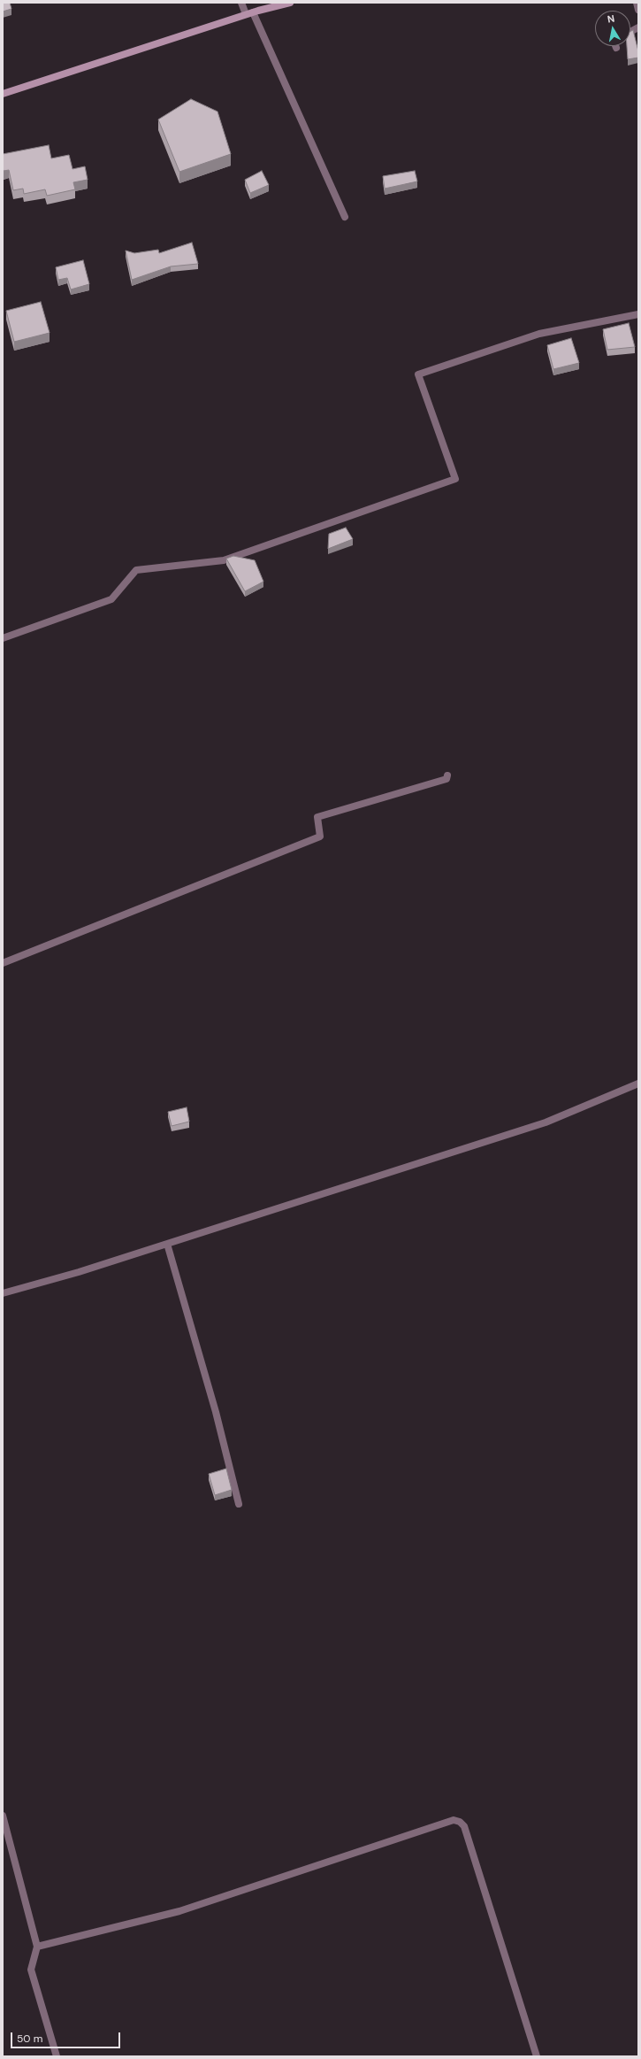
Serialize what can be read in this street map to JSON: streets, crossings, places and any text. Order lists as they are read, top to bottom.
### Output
{
  "scale_bar": "50 m",
  "north": "top"
}
